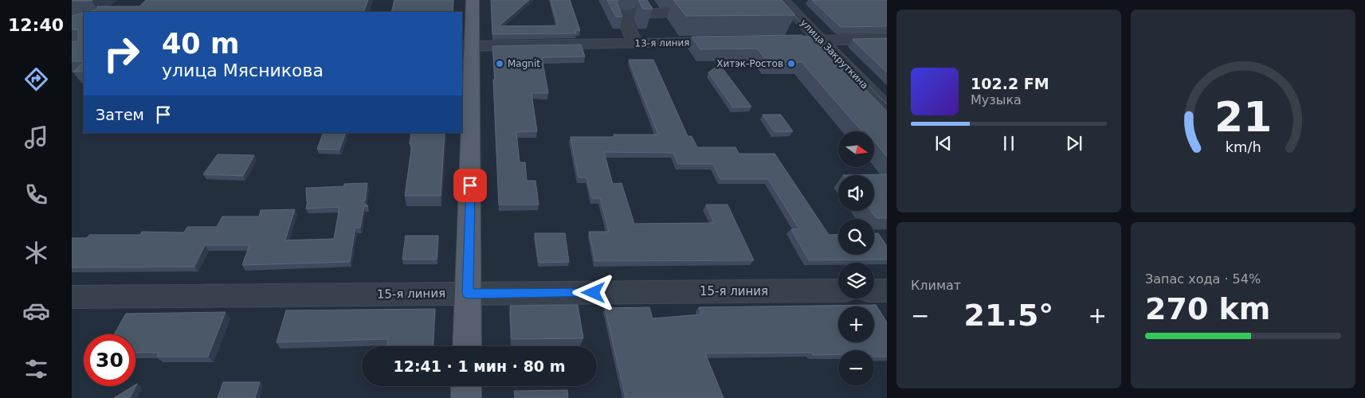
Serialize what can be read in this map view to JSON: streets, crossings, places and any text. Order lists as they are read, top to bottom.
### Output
{
  "streets": {
    "street": ["13-я линия", "улица Закруткина", "15-я линия"]
  },
  "places": ["Magnit", "Хитэк-Ростов"],
  "north": "right",
  "page": {
    "tabs": "12:40",
    "turn": ["40 m", "улица Мясникова"],
    "song": ["102.2 FM", "Музыка"],
    "then": "Затем",
    "map_buttons": ["+", "−"],
    "tile": [
      "Климат",
      ["Запас хода · 54%", "270 km"]
    ],
    "heat": ["−", "21.5°", "+"],
    "limit": "30",
    "trip": "12:41 · 1 мин · 80 m",
    "gauge": ["21", "km/h"]
  }
}
